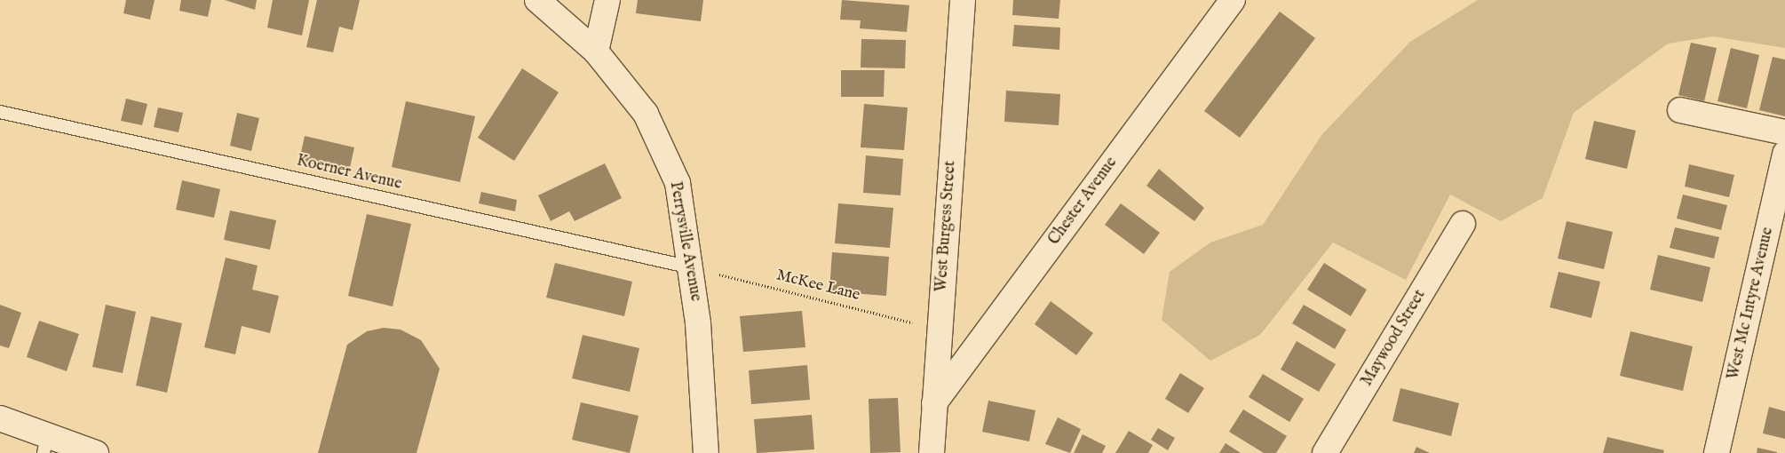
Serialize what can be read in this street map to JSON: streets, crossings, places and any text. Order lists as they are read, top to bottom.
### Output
{
  "streets": {
    "street": [
      "Chester Avenue",
      "West Burgess Street",
      "Perrysville Avenue",
      "West Mc Intyre Avenue",
      "Maywood Street"
    ],
    "lane": ["Koerner Avenue"],
    "path": ["McKee Lane"]
  },
  "crossings": [
    ["Koerner Avenue", "Perrysville Avenue"],
    ["Koerner Avenue", "McKee Lane"],
    ["Chester Avenue", "West Burgess Street"],
    ["West Burgess Street", "McKee Lane"],
    ["Perrysville Avenue", "McKee Lane"]
  ]
}
